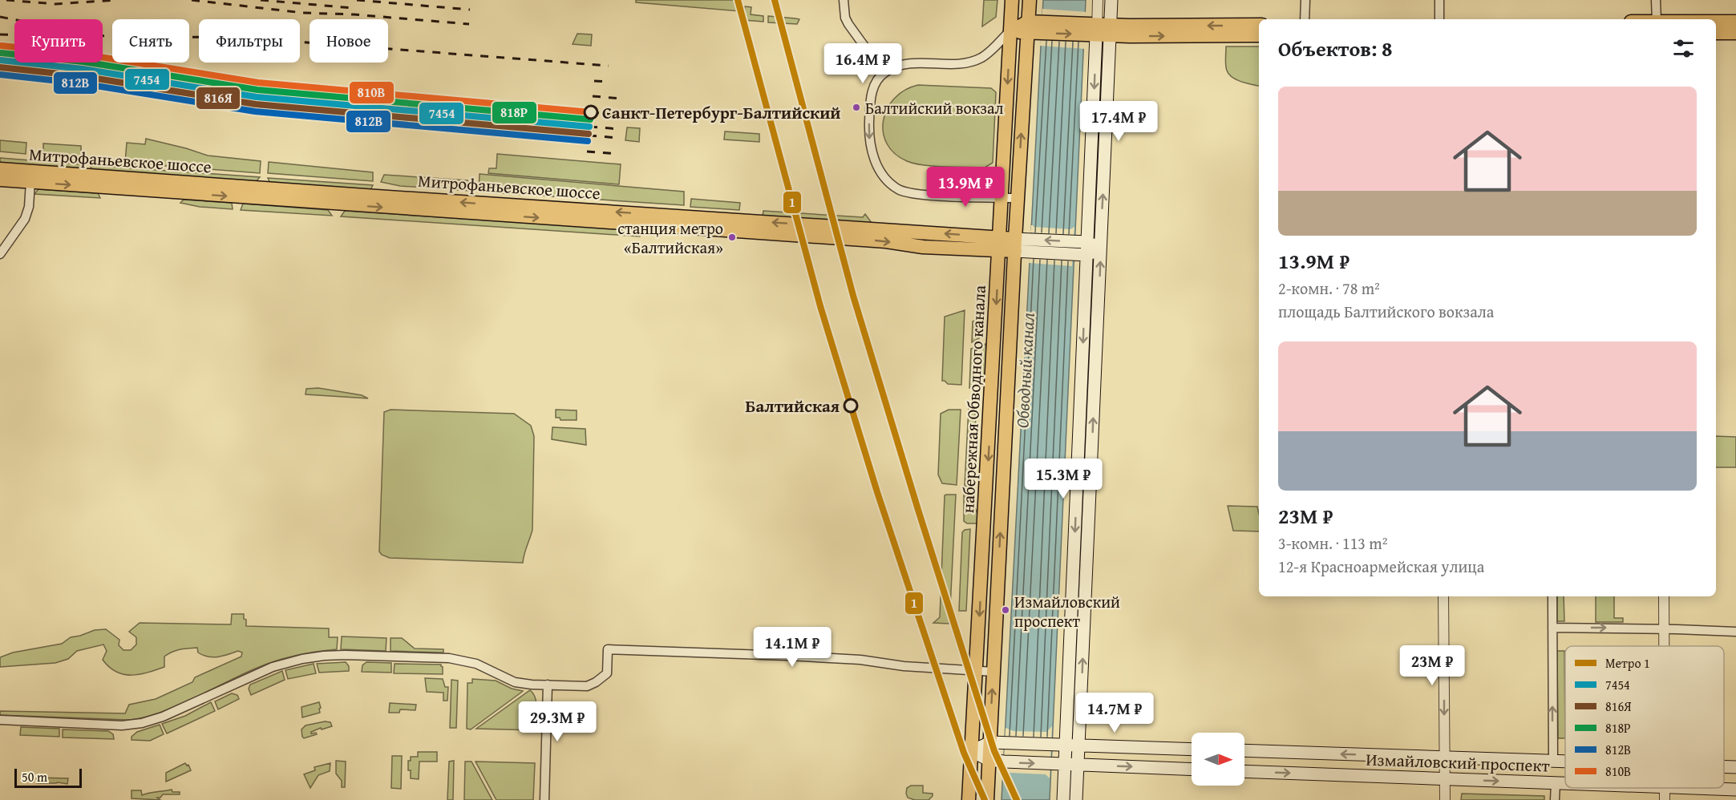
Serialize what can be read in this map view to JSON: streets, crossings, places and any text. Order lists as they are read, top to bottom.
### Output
{
  "streets": {
    "main road": ["Митрофаньевское шоссе", "набережная Обводного канала", "Измайловский проспект"]
  },
  "crossings": [
    ["Митрофаньевское шоссе", "набережная Обводного канала"]
  ],
  "water": ["Обводный канал"],
  "places": [
    "Балтийский вокзал",
    "Санкт-Петербург-Балтийский",
    "станция метро «Балтийская»",
    "Балтийская",
    "Измайловский проспект"
  ],
  "lines": [
    "metro line 1",
    "transit line 810В",
    "transit line 818Р",
    "transit line 7454",
    "transit line 816Я",
    "transit line 812В"
  ],
  "legend": [
    "Метро 1",
    "7454",
    "816Я",
    "818Р",
    "812В",
    "810В"
  ],
  "scale_bar": "50 m",
  "north": "right",
  "page": {
    "chip": [
      "Купить",
      "Снять",
      "Фильтры",
      "Новое"
    ],
    "heading": "Объектов: 8",
    "price": [
      "16.4M ₽",
      "17.4M ₽",
      "13.9M ₽",
      "15.3M ₽",
      "14.1M ₽",
      "23M ₽",
      "14.7M ₽",
      "29.3M ₽"
    ],
    "list": [
      {
        "name": "13.9M ₽",
        "note": "2-комн. · 78 m² · площадь Балтийского вокзала"
      },
      {
        "name": "23M ₽",
        "note": "3-комн. · 113 m² · 12-я Красноармейская улица"
      }
    ],
    "scale": "50 m"
  }
}
